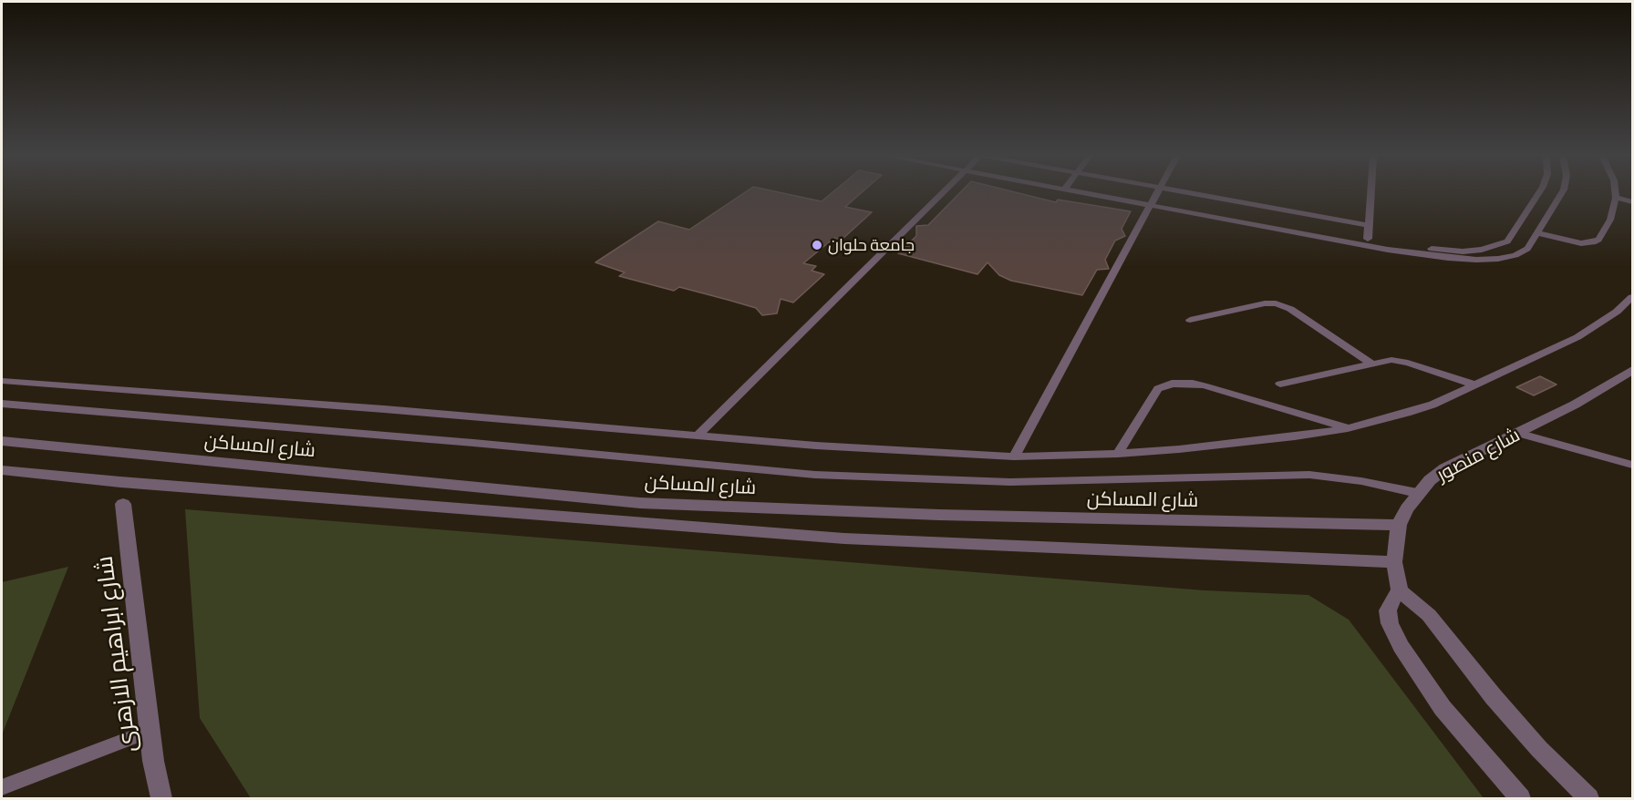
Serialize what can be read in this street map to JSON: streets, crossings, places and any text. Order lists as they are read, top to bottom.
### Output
{
  "streets": {
    "street": ["شارع المساكن", "شارع منصور", "شارع ابراهيم الازهرى"]
  },
  "crossings": [
    ["شارع المساكن", "شارع منصور"]
  ],
  "places": ["جامعة حلوان"]
}
